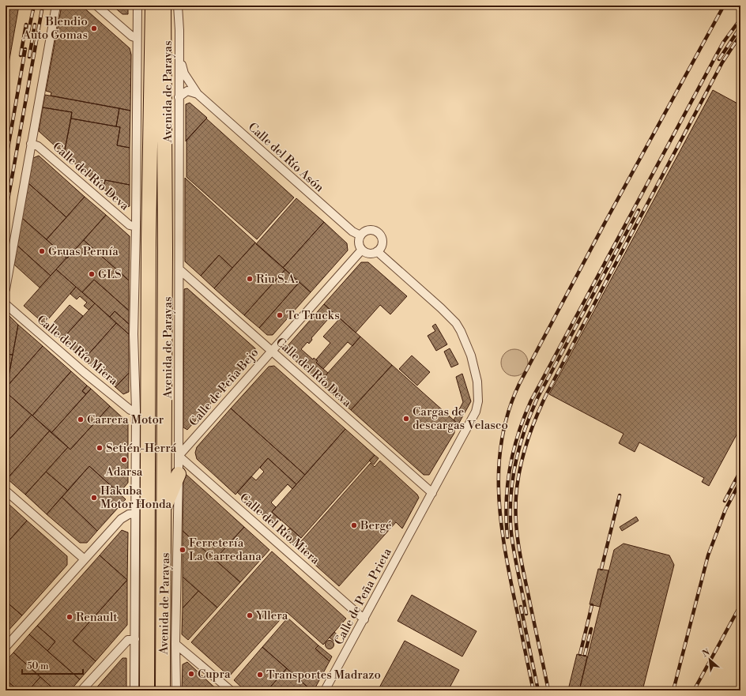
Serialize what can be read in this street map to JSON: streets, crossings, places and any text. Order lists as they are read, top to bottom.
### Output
{
  "streets": {
    "street": [
      "Avenida de Parayas",
      "Calle del Río Asón",
      "Calle del Río Deva",
      "Calle del Río Miera",
      "Calle de Peña Bejo",
      "Calle de Peña Prieta"
    ]
  },
  "crossings": [
    ["Avenida de Parayas", "Calle del Río Asón"],
    ["Avenida de Parayas", "Calle del Río Deva"],
    ["Avenida de Parayas", "Calle del Río Miera"],
    ["Avenida de Parayas", "Calle de Peña Bejo"],
    ["Calle del Río Asón", "Calle de Peña Bejo"],
    ["Calle del Río Asón", "Calle de Peña Prieta"],
    ["Calle del Río Deva", "Calle de Peña Bejo"],
    ["Calle del Río Deva", "Calle de Peña Prieta"],
    ["Calle del Río Miera", "Calle de Peña Bejo"],
    ["Calle del Río Miera", "Calle de Peña Prieta"],
    ["Calle de Peña Bejo", "Calle de Peña Prieta"]
  ],
  "places": [
    "Blendio Auto Gomas",
    "Gruas Pernía",
    "GLS",
    "Riu S.A.",
    "Tc Trucks",
    "Cargas de descargas Velasco",
    "Carrera Motor",
    "Setién-Herrá",
    "Adarsa",
    "Hakuba Motor Honda",
    "Bergé",
    "Ferretería La Carredana",
    "Yllera",
    "Renault",
    "Cupra",
    "Transportes Madrazo"
  ],
  "scale_bar": "50 m",
  "north": "top left"
}
